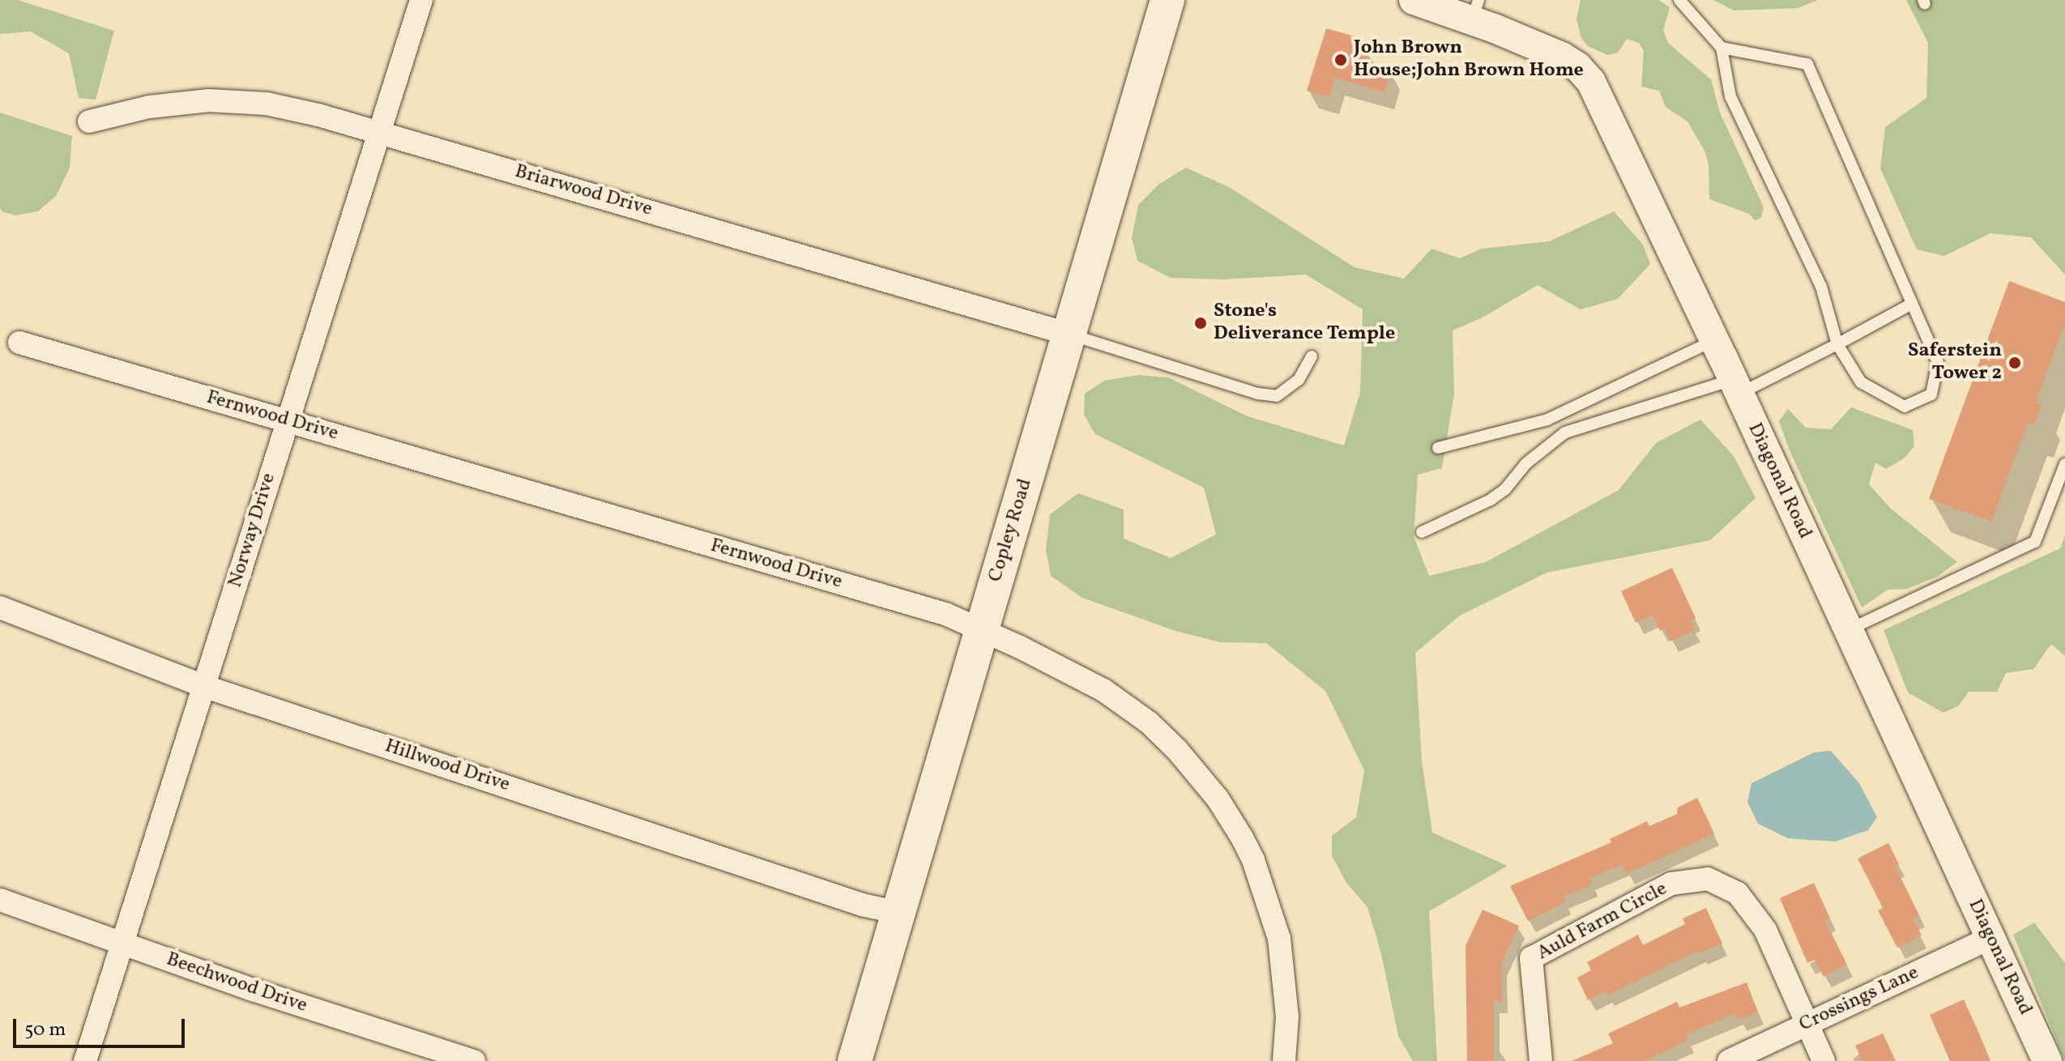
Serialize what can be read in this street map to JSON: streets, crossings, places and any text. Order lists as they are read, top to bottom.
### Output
{
  "streets": {
    "main road": ["Copley Road"],
    "street": [
      "Briarwood Drive",
      "Fernwood Drive",
      "Diagonal Road",
      "Norway Drive",
      "Hillwood Drive",
      "Auld Farm Circle",
      "Beechwood Drive",
      "Crossings Lane"
    ]
  },
  "crossings": [
    ["Briarwood Drive", "Norway Drive"],
    ["Briarwood Drive", "Copley Road"],
    ["Fernwood Drive", "Norway Drive"],
    ["Fernwood Drive", "Copley Road"],
    ["Diagonal Road", "Crossings Lane"],
    ["Norway Drive", "Hillwood Drive"],
    ["Norway Drive", "Beechwood Drive"],
    ["Copley Road", "Hillwood Drive"],
    ["Auld Farm Circle", "Crossings Lane"]
  ],
  "places": ["John Brown House;John Brown Home", "Stone's Deliverance Temple", "Saferstein Tower 2"],
  "scale_bar": "50 m"
}
